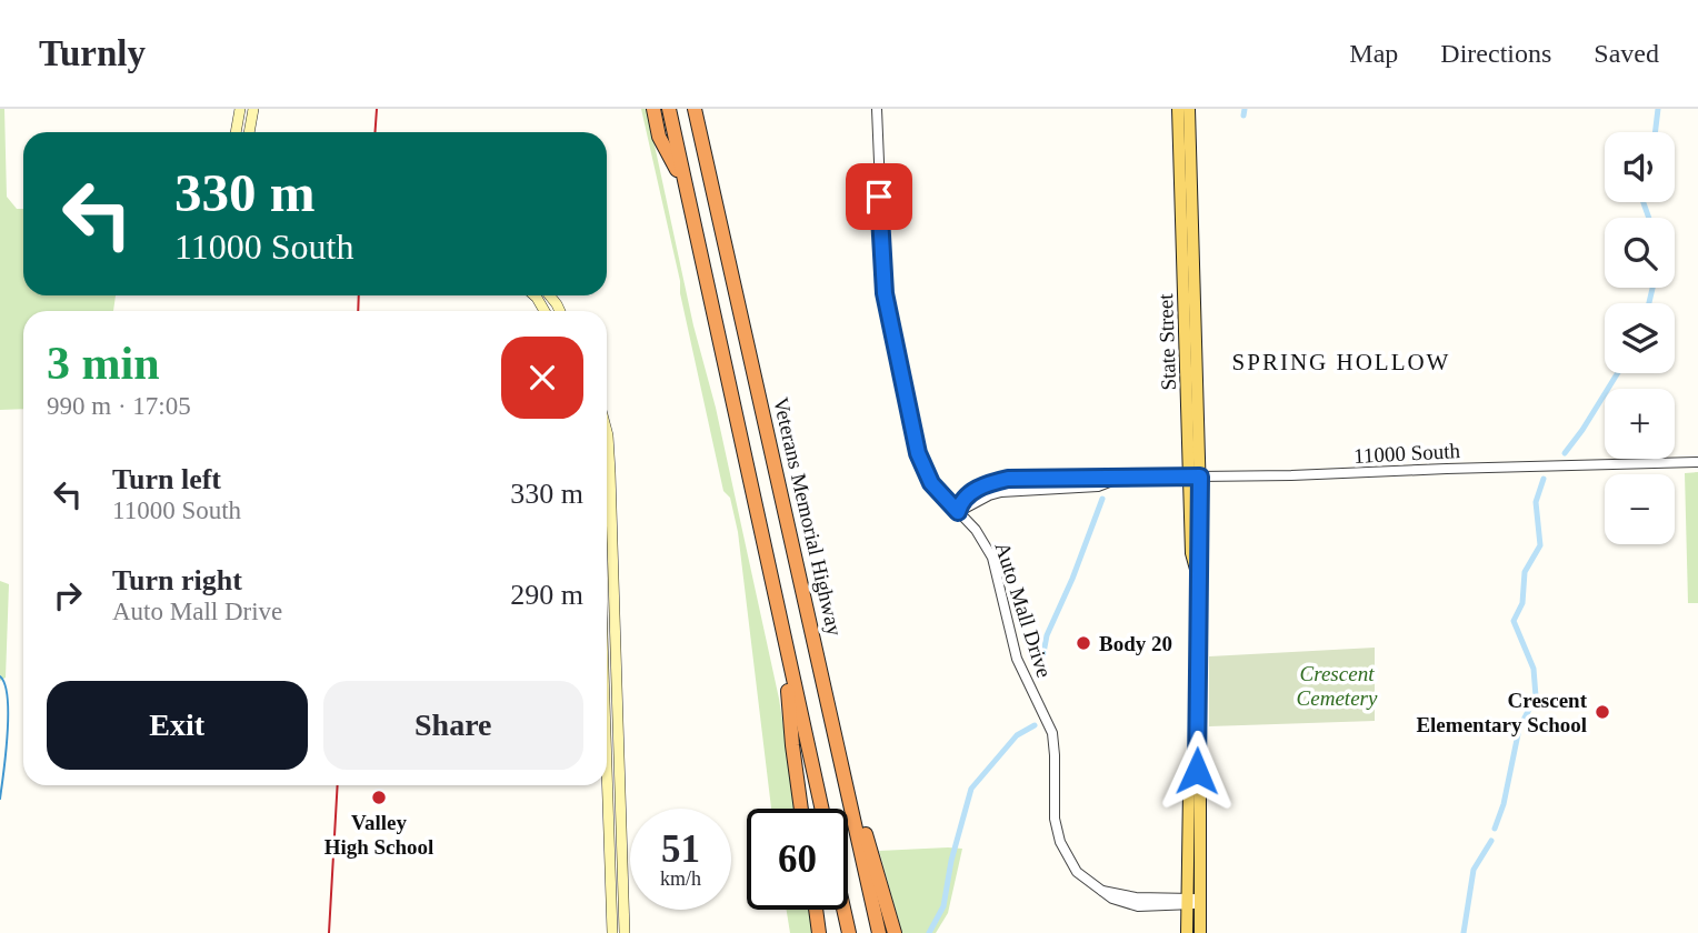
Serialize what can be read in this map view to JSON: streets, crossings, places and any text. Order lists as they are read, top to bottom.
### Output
{
  "streets": {
    "highway": ["Veterans Memorial Highway"],
    "main road": ["State Street"],
    "street": ["11000 South", "Auto Mall Drive"]
  },
  "crossings": [
    ["State Street", "11000 South"],
    ["State Street", "Auto Mall Drive"],
    ["11000 South", "Auto Mall Drive"]
  ],
  "districts": ["SPRING HOLLOW"],
  "parks": ["Crescent Cemetery"],
  "places": ["Body 20", "Crescent Elementary School", "Valley High School"],
  "page": {
    "header": "Turnly",
    "nav": ["Map", "Directions", "Saved"],
    "map_buttons": ["+", "−"],
    "turn": ["330 m", "11000 South"],
    "heading": ["3 min", "990 m · 17:05"],
    "list": [
      {
        "name": "Turn left",
        "note": "11000 South",
        "value": "330 m"
      },
      {
        "name": "Turn right",
        "note": "Auto Mall Drive",
        "value": "290 m"
      }
    ],
    "buttons": ["Exit", "Share"],
    "speed": "51 km/h",
    "limit": "60"
  }
}
